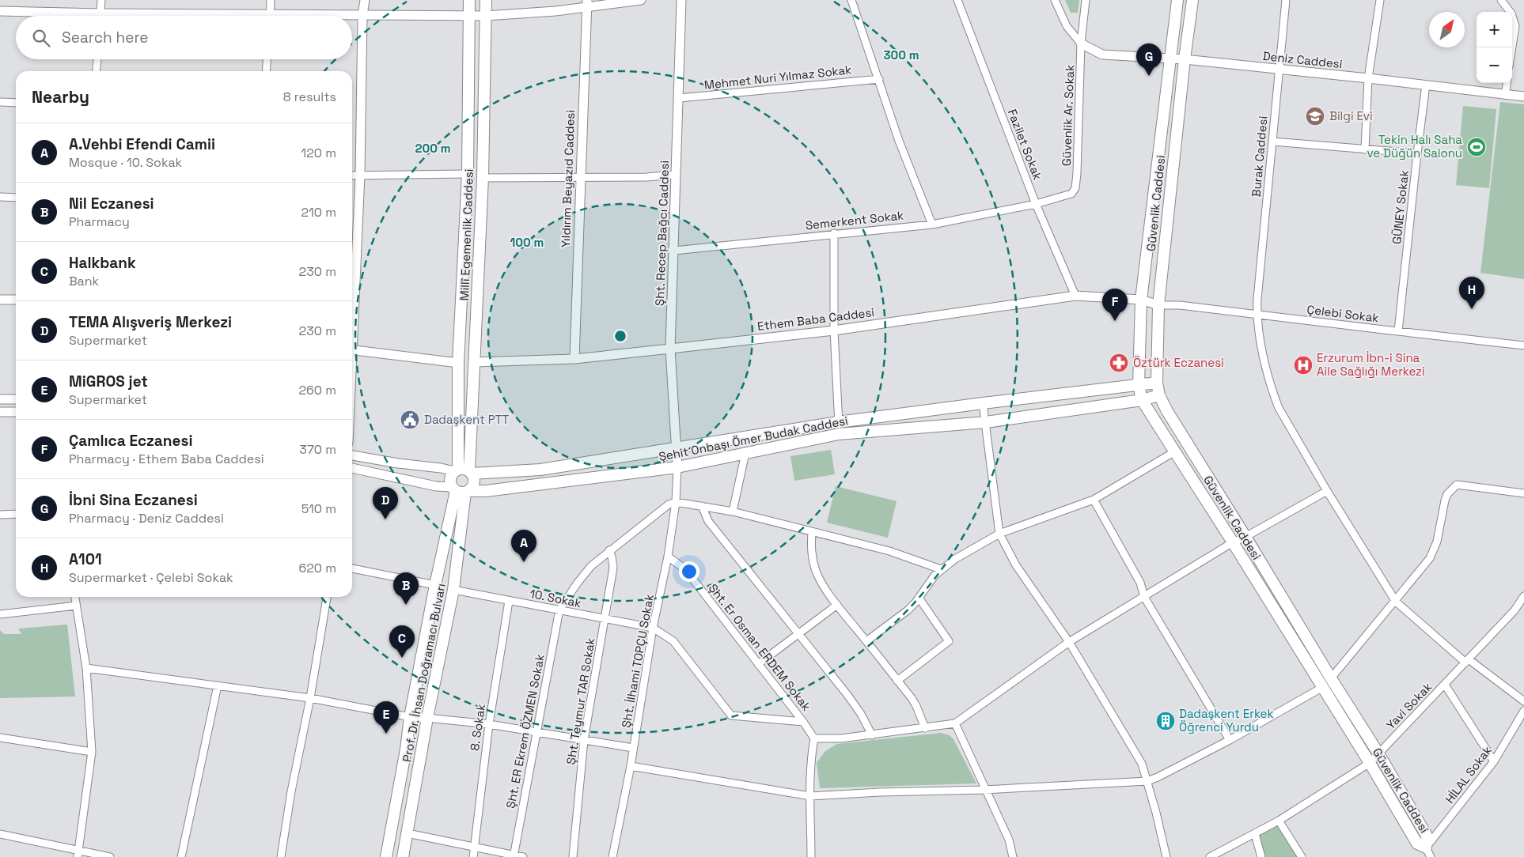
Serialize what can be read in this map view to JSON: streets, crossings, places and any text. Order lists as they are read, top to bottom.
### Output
{
  "streets": {
    "main road": [
      "Güvenlik Caddesi",
      "Millî Egemenlik Caddesi",
      "Şehit Onbaşı Ömer Budak Caddesi",
      "Prof. Dr. İhsan Doğramacı Bulvarı"
    ],
    "street": [
      "Deniz Caddesi",
      "Mehmet Nuri Yılmaz Sokak",
      "Güvenlik Ar. Sokak",
      "Fazilet Sokak",
      "Burak Caddesi",
      "Yıldırım Beyazıd Caddesi",
      "GÜNEY Sokak",
      "Semerkent Sokak",
      "Şht. Recep Bağcı Caddesi",
      "Çelebi Sokak",
      "Ethem Baba Caddesi",
      "10. Sokak",
      "Şht. Er Osman ERDEM Sokak",
      "Şht. İlhami TOPÇU Sokak",
      "Şht. Teymur TAR Sokak",
      "Yavi Sokak",
      "8. Sokak",
      "Şht. ER Ekrem ÖZMEN Sokak",
      "HİLAL Sokak"
    ]
  },
  "crossings": [
    ["Deniz Caddesi", "Güvenlik Ar. Sokak"],
    ["Deniz Caddesi", "Burak Caddesi"],
    ["Deniz Caddesi", "Güvenlik Caddesi"],
    ["Deniz Caddesi", "GÜNEY Sokak"],
    ["Mehmet Nuri Yılmaz Sokak", "Şht. Recep Bağcı Caddesi"],
    ["Güvenlik Ar. Sokak", "Fazilet Sokak"],
    ["Güvenlik Ar. Sokak", "Semerkent Sokak"],
    ["Fazilet Sokak", "Semerkent Sokak"],
    ["Fazilet Sokak", "Ethem Baba Caddesi"],
    ["Burak Caddesi", "Çelebi Sokak"],
    ["Burak Caddesi", "Yavi Sokak"],
    ["Yıldırım Beyazıd Caddesi", "Ethem Baba Caddesi"],
    ["Güvenlik Caddesi", "Çelebi Sokak"],
    ["Güvenlik Caddesi", "Ethem Baba Caddesi"],
    ["Güvenlik Caddesi", "Şehit Onbaşı Ömer Budak Caddesi"],
    ["Güvenlik Caddesi", "Yavi Sokak"],
    ["Güvenlik Caddesi", "HİLAL Sokak"],
    ["GÜNEY Sokak", "Çelebi Sokak"],
    ["Semerkent Sokak", "Şht. Recep Bağcı Caddesi"],
    ["Şht. Recep Bağcı Caddesi", "Ethem Baba Caddesi"],
    ["Şht. Recep Bağcı Caddesi", "Şehit Onbaşı Ömer Budak Caddesi"],
    ["Şht. Recep Bağcı Caddesi", "Şht. İlhami TOPÇU Sokak"],
    ["Millî Egemenlik Caddesi", "Ethem Baba Caddesi"],
    ["Millî Egemenlik Caddesi", "Şehit Onbaşı Ömer Budak Caddesi"],
    ["Çelebi Sokak", "Ethem Baba Caddesi"],
    ["Şehit Onbaşı Ömer Budak Caddesi", "Şht. İlhami TOPÇU Sokak"],
    ["Şehit Onbaşı Ömer Budak Caddesi", "Prof. Dr. İhsan Doğramacı Bulvarı"],
    ["10. Sokak", "Şht. İlhami TOPÇU Sokak"],
    ["10. Sokak", "Prof. Dr. İhsan Doğramacı Bulvarı"],
    ["10. Sokak", "Şht. Teymur TAR Sokak"],
    ["10. Sokak", "8. Sokak"],
    ["10. Sokak", "Şht. ER Ekrem ÖZMEN Sokak"],
    ["Şht. Er Osman ERDEM Sokak", "Şht. İlhami TOPÇU Sokak"]
  ],
  "places": {
    "school or university": ["Bilgi Evi"],
    "sports": ["Tekin Halı Saha ve Düğün Salonu"],
    "pharmacy": ["Öztürk Eczanesi"],
    "hospital": ["Erzurum İbn-i Sina Aile Sağlığı Merkezi"],
    "public building": ["Dadaşkent PTT"],
    "building": ["Dadaşkent Erkek Öğrenci Yurdu"]
  },
  "north": "top right",
  "page": {
    "map_buttons": ["+", "−"],
    "search": "Search here",
    "pins": [
      "G",
      "H",
      "F",
      "D",
      "A",
      "B",
      "C",
      "E"
    ],
    "heading": ["Nearby", "8 results"],
    "list": [
      {
        "mark": "A",
        "name": "A.Vehbi Efendi Camii",
        "note": "Mosque · 10. Sokak",
        "value": "120 m"
      },
      {
        "mark": "B",
        "name": "Nil Eczanesi",
        "note": "Pharmacy",
        "value": "210 m"
      },
      {
        "mark": "C",
        "name": "Halkbank",
        "note": "Bank",
        "value": "230 m"
      },
      {
        "mark": "D",
        "name": "TEMA Alışveriş Merkezi",
        "note": "Supermarket",
        "value": "230 m"
      },
      {
        "mark": "E",
        "name": "MiGROS jet",
        "note": "Supermarket",
        "value": "260 m"
      },
      {
        "mark": "F",
        "name": "Çamlıca Eczanesi",
        "note": "Pharmacy · Ethem Baba Caddesi",
        "value": "370 m"
      },
      {
        "mark": "G",
        "name": "İbni Sina Eczanesi",
        "note": "Pharmacy · Deniz Caddesi",
        "value": "510 m"
      },
      {
        "mark": "H",
        "name": "A101",
        "note": "Supermarket · Çelebi Sokak",
        "value": "620 m"
      }
    ]
  },
  "rings": ["300 m", "200 m", "100 m"]
}
